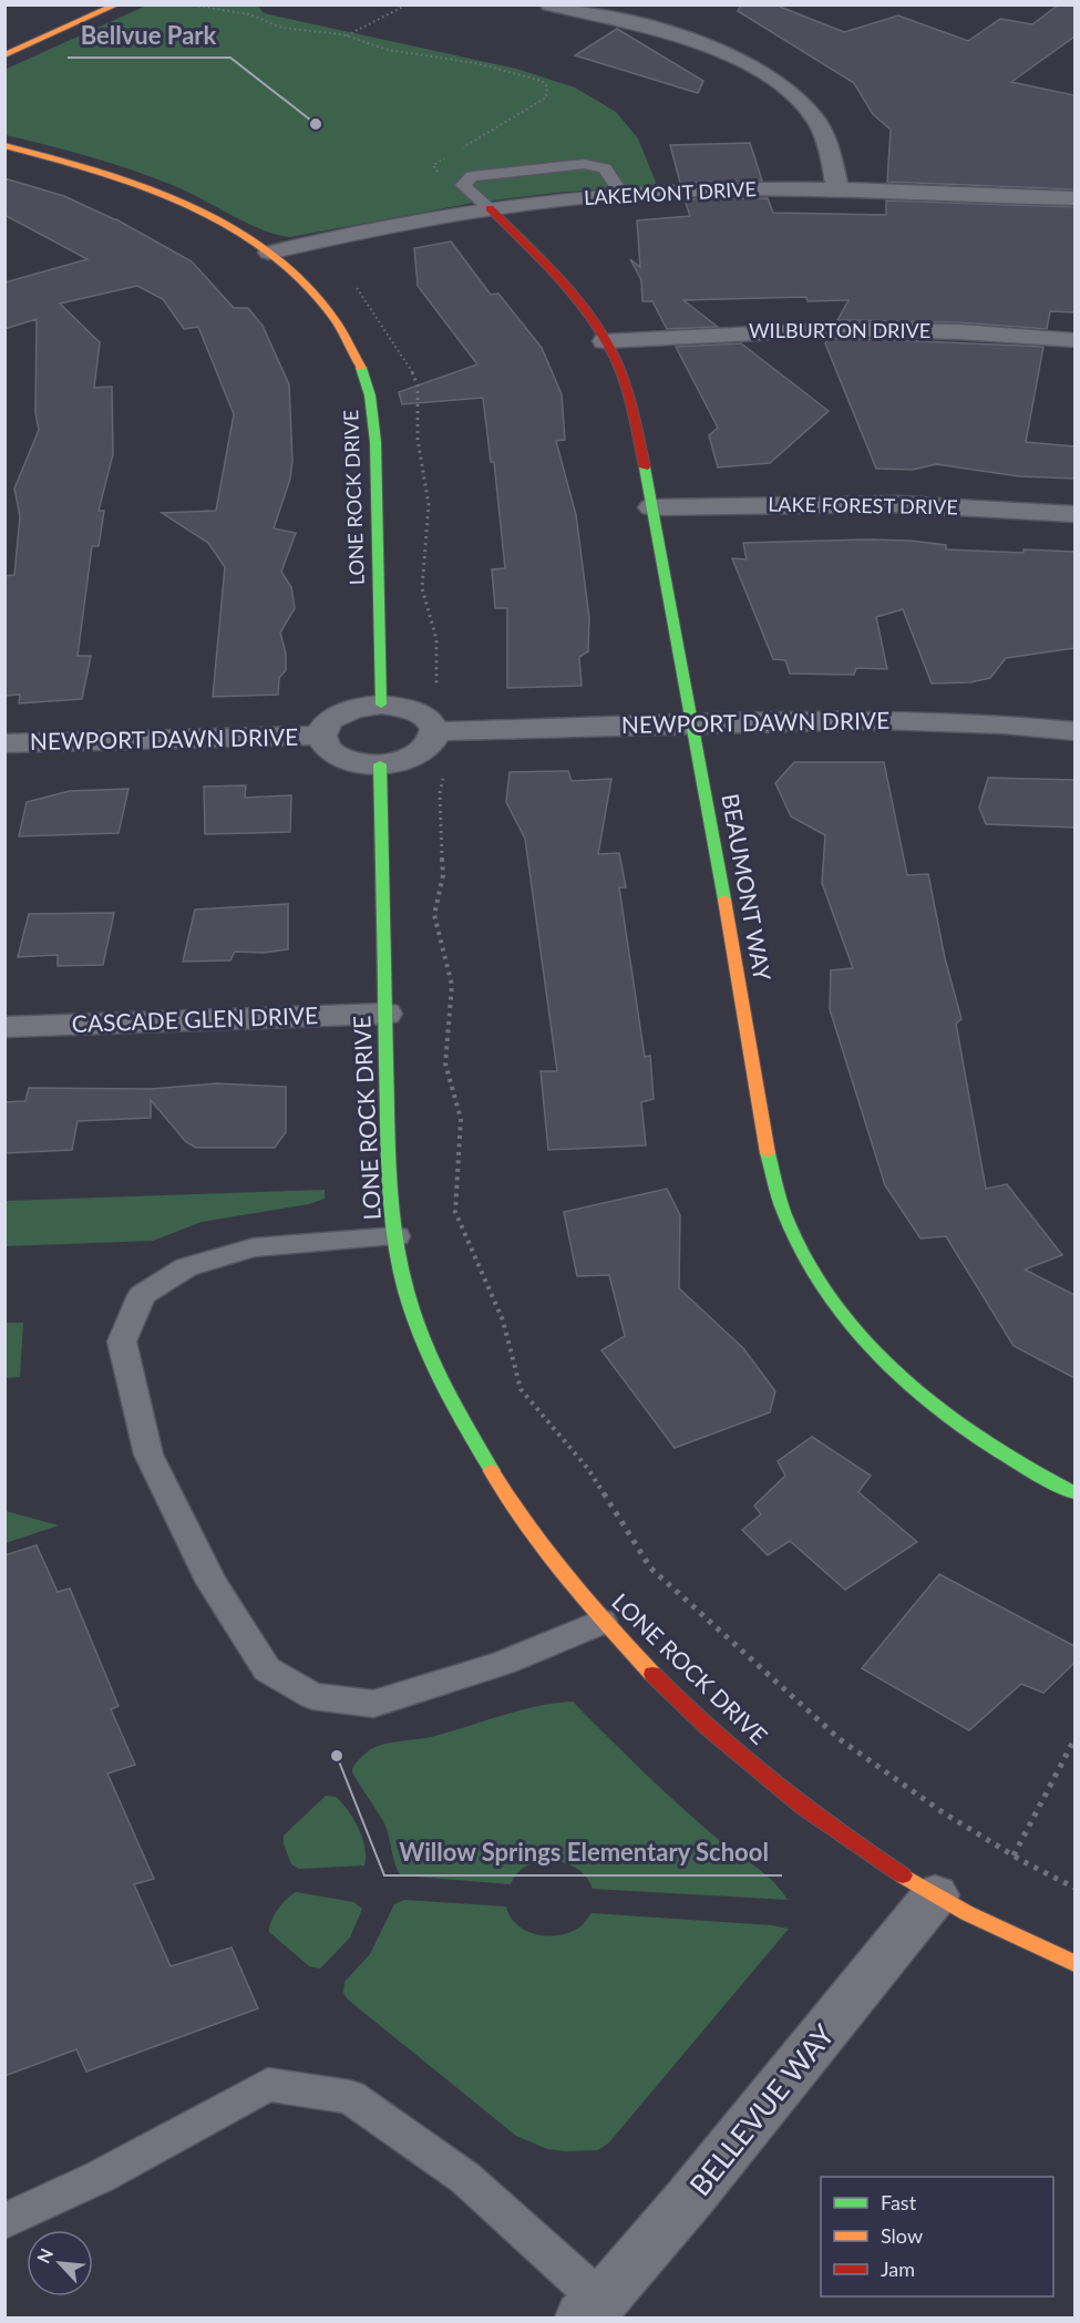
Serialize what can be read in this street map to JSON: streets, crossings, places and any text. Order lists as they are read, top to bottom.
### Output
{
  "streets": {
    "street": [
      "LAKEMONT DRIVE",
      "WILBURTON DRIVE",
      "LONE ROCK DRIVE",
      "LAKE FOREST DRIVE",
      "NEWPORT DAWN DRIVE",
      "BEAUMONT WAY",
      "CASCADE GLEN DRIVE",
      "BELLEVUE WAY"
    ]
  },
  "crossings": [
    ["LAKEMONT DRIVE", "LONE ROCK DRIVE"],
    ["LAKEMONT DRIVE", "BEAUMONT WAY"],
    ["WILBURTON DRIVE", "BEAUMONT WAY"],
    ["LONE ROCK DRIVE", "CASCADE GLEN DRIVE"],
    ["LONE ROCK DRIVE", "BELLEVUE WAY"],
    ["LAKE FOREST DRIVE", "BEAUMONT WAY"],
    ["NEWPORT DAWN DRIVE", "BEAUMONT WAY"]
  ],
  "places": ["Bellvue Park", "Willow Springs Elementary School"],
  "legend": ["Fast", "Slow", "Jam"],
  "north": "top left"
}
